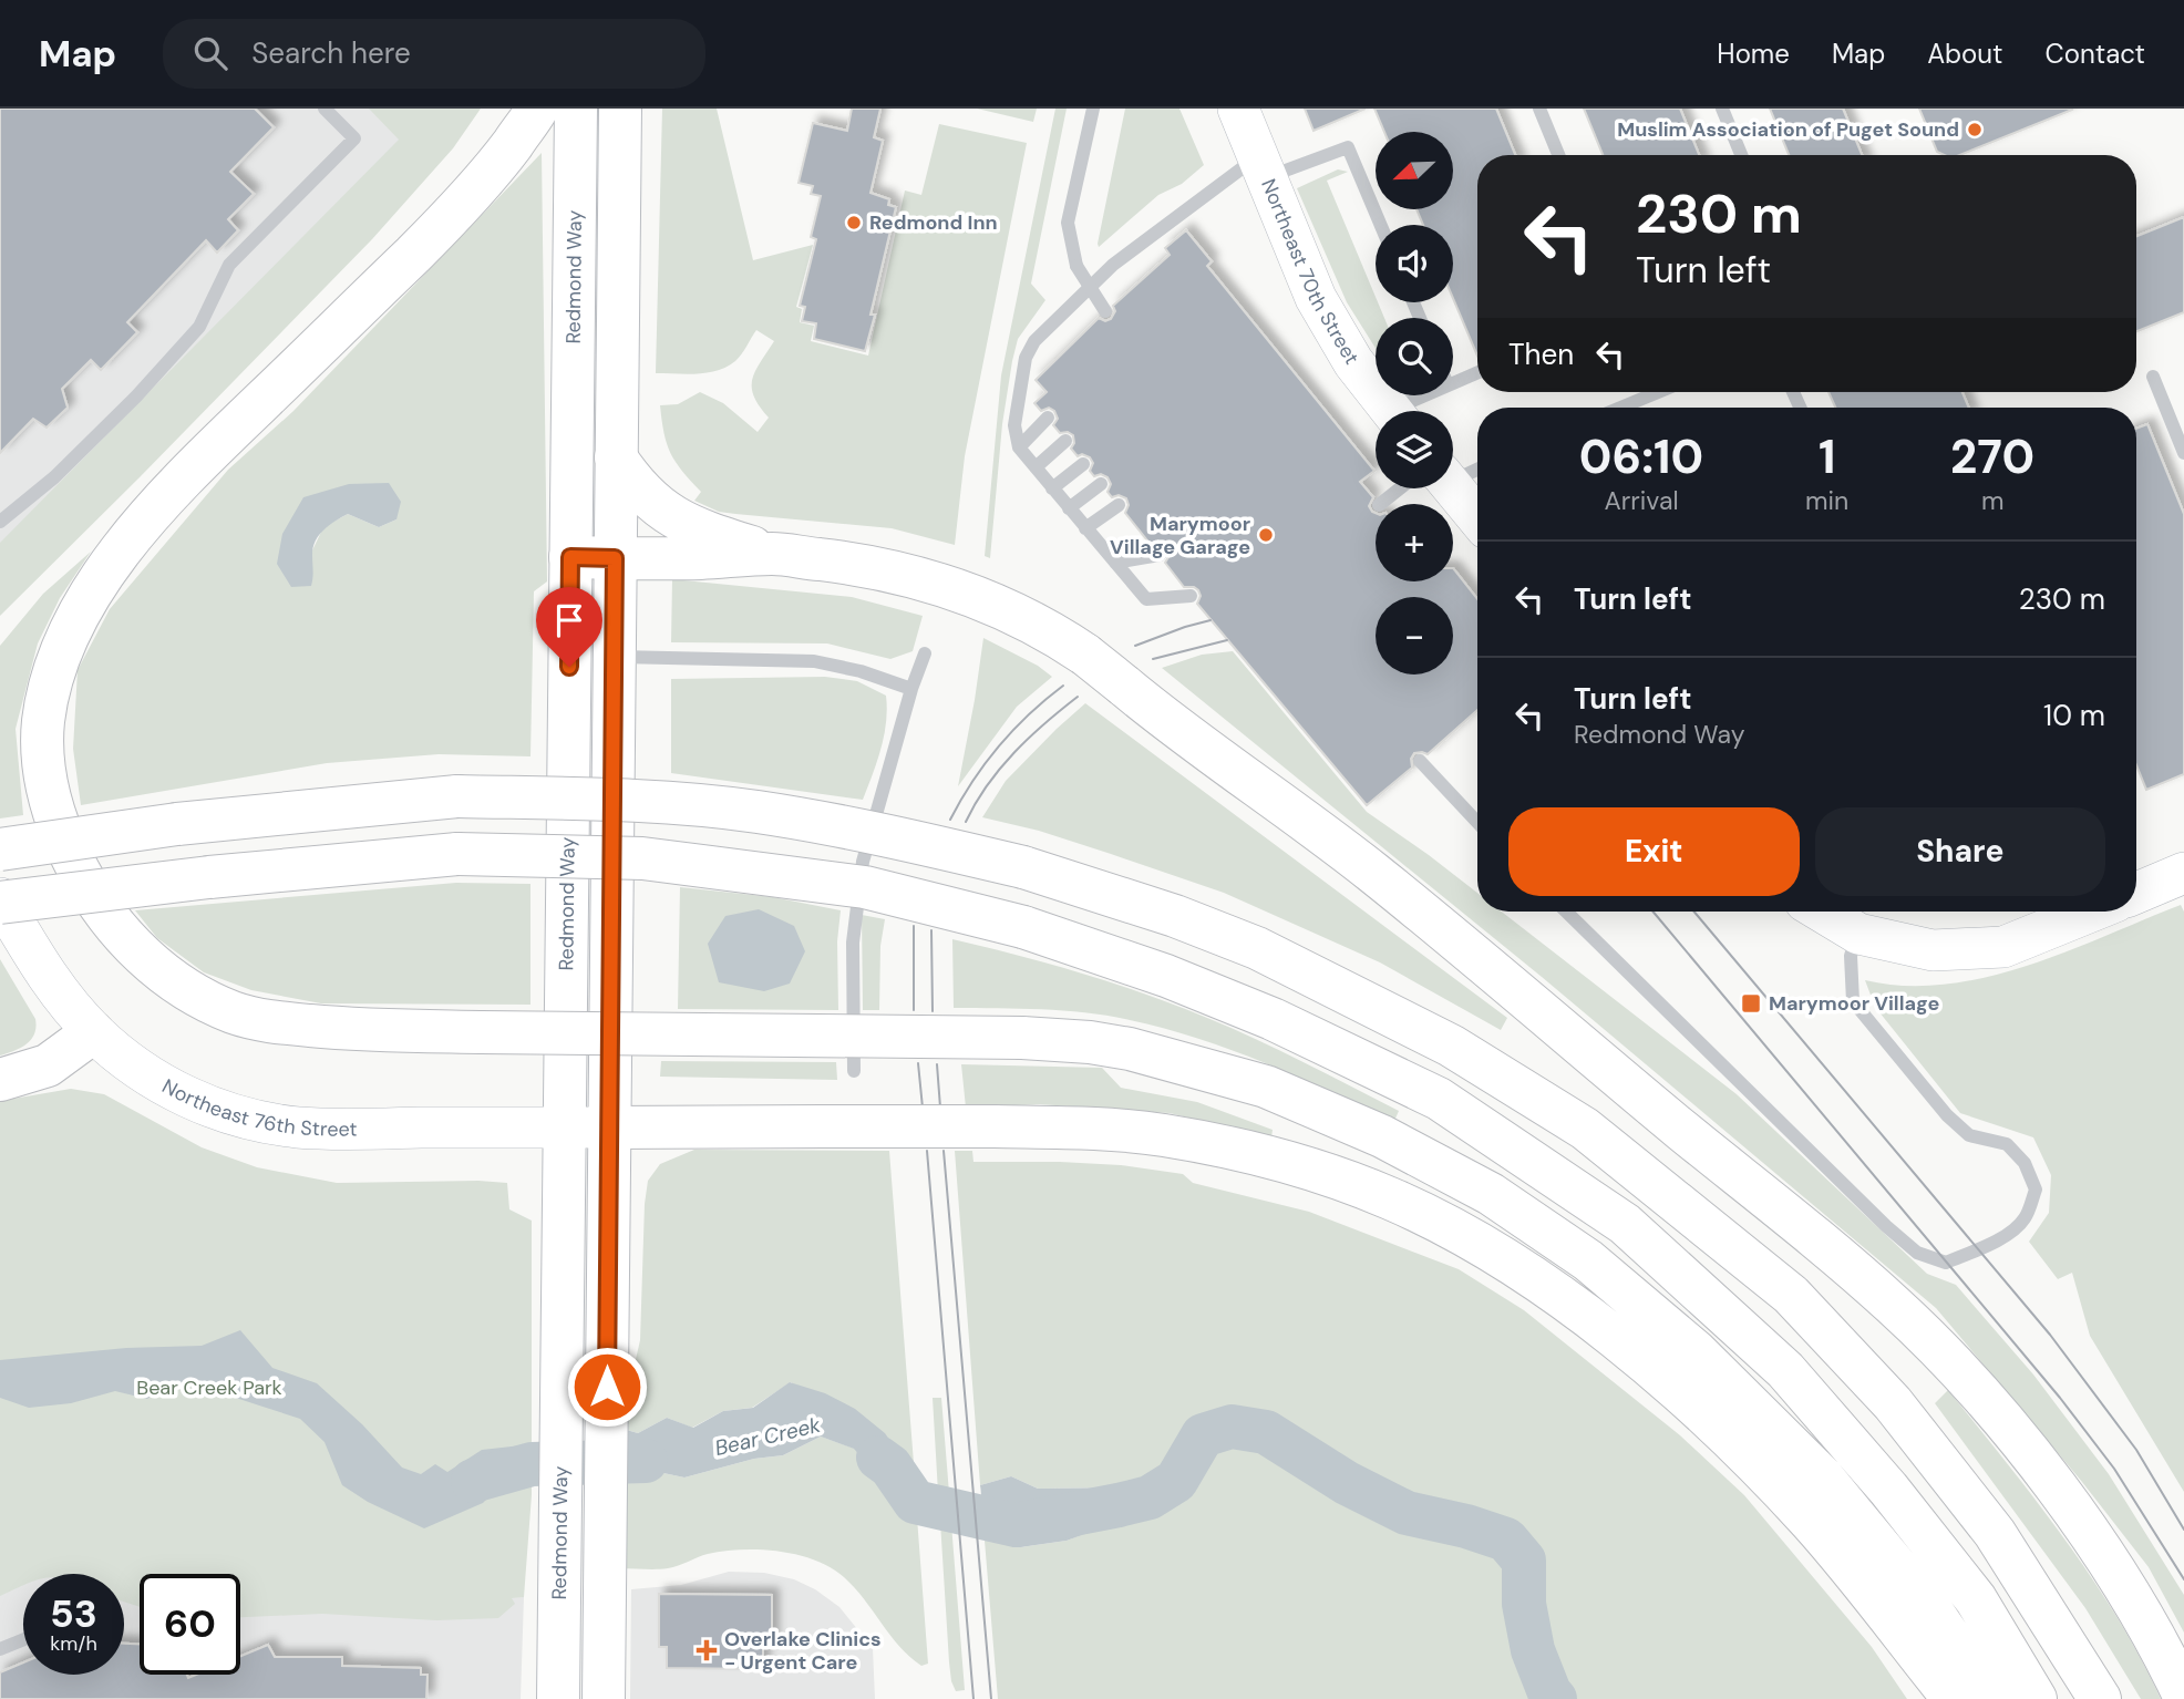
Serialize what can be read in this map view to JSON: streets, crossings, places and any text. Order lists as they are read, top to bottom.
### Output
{
  "streets": {
    "main road": ["Redmond Way"],
    "street": ["Northeast 70th Street", "Northeast 76th Street"]
  },
  "crossings": [
    ["Redmond Way", "Northeast 76th Street"]
  ],
  "water": ["Bear Creek"],
  "parks": ["Bear Creek Park"],
  "places": {
    "other": ["Muslim Association of Puget Sound", "Redmond Inn", "Marymoor Village Garage"],
    "transit": ["Marymoor Village"],
    "health": ["Overlake Clinics - Urgent Care"]
  },
  "north": "bottom left",
  "page": {
    "header": "Map",
    "search": "Search here",
    "nav": [
      "Home",
      "Map",
      "About",
      "Contact"
    ],
    "map_buttons": ["+", "−"],
    "turn": ["230 m", "Turn left"],
    "then": "Then",
    "eta": [
      "06:10",
      "Arrival",
      "1",
      "min",
      "270",
      "m"
    ],
    "list": [
      {
        "name": "Turn left",
        "value": "230 m"
      },
      {
        "name": "Turn left",
        "note": "Redmond Way",
        "value": "10 m"
      }
    ],
    "buttons": ["Exit", "Share"],
    "speed": "53 km/h",
    "limit": "60"
  }
}
